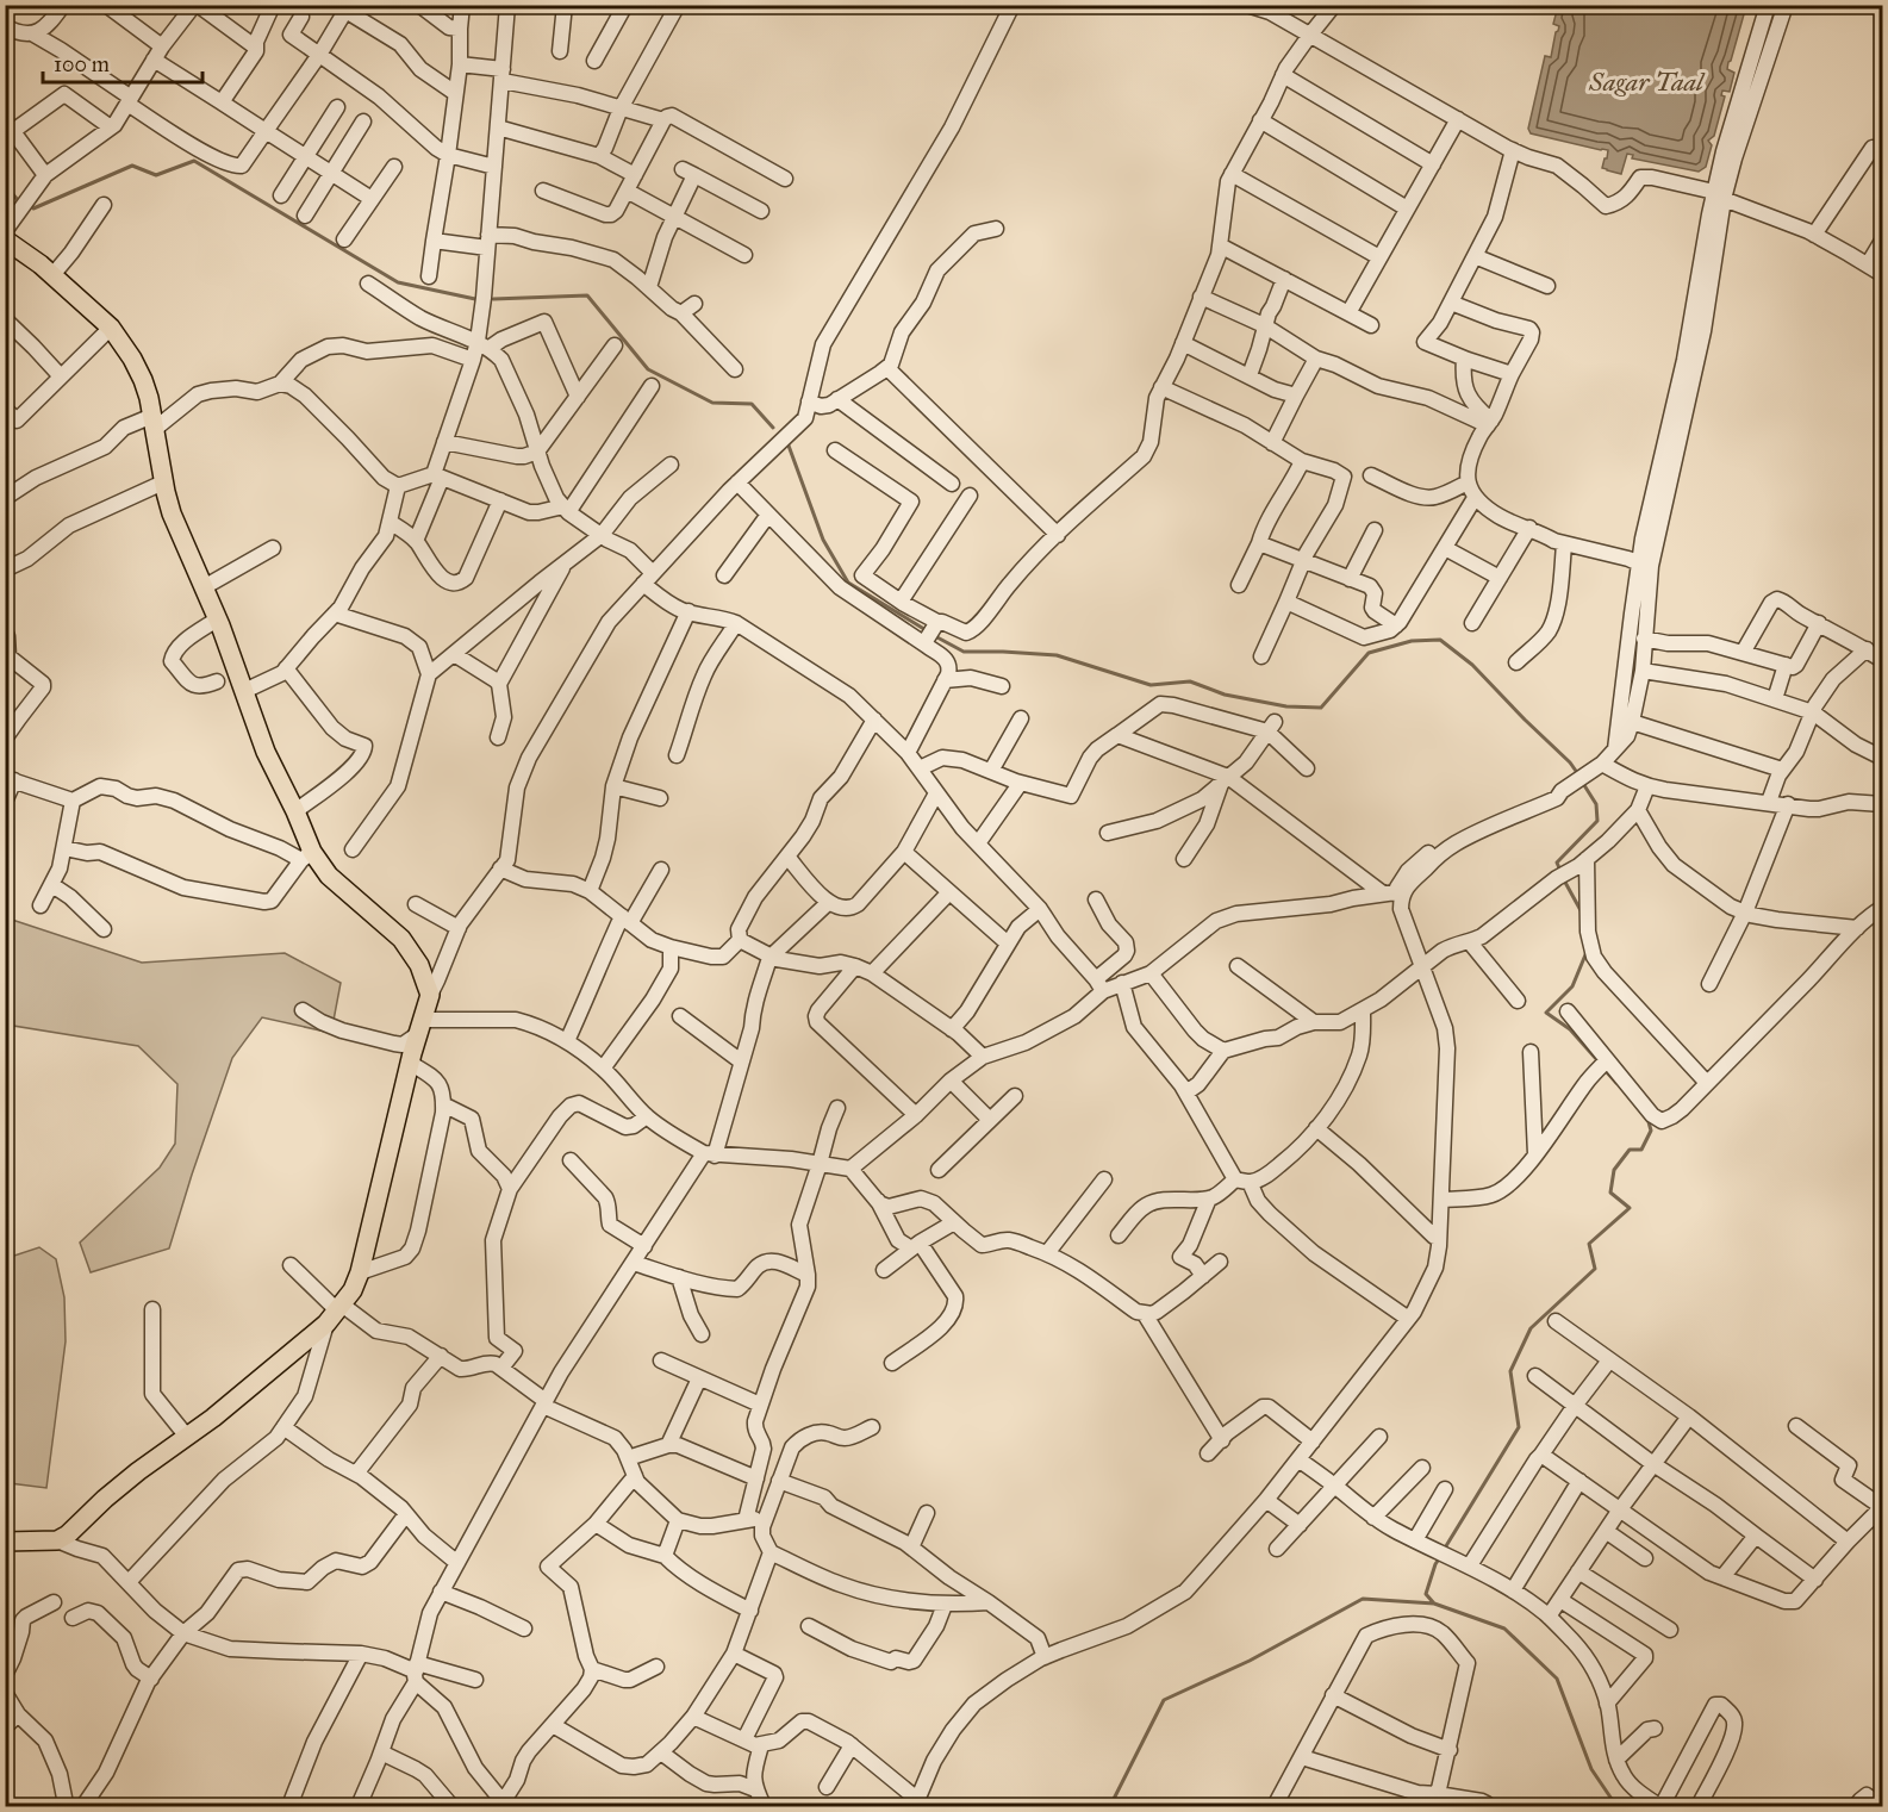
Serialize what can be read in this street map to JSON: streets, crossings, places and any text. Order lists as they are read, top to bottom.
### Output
{
  "water": ["Sagar Taal"],
  "scale_bar": "100 m"
}
